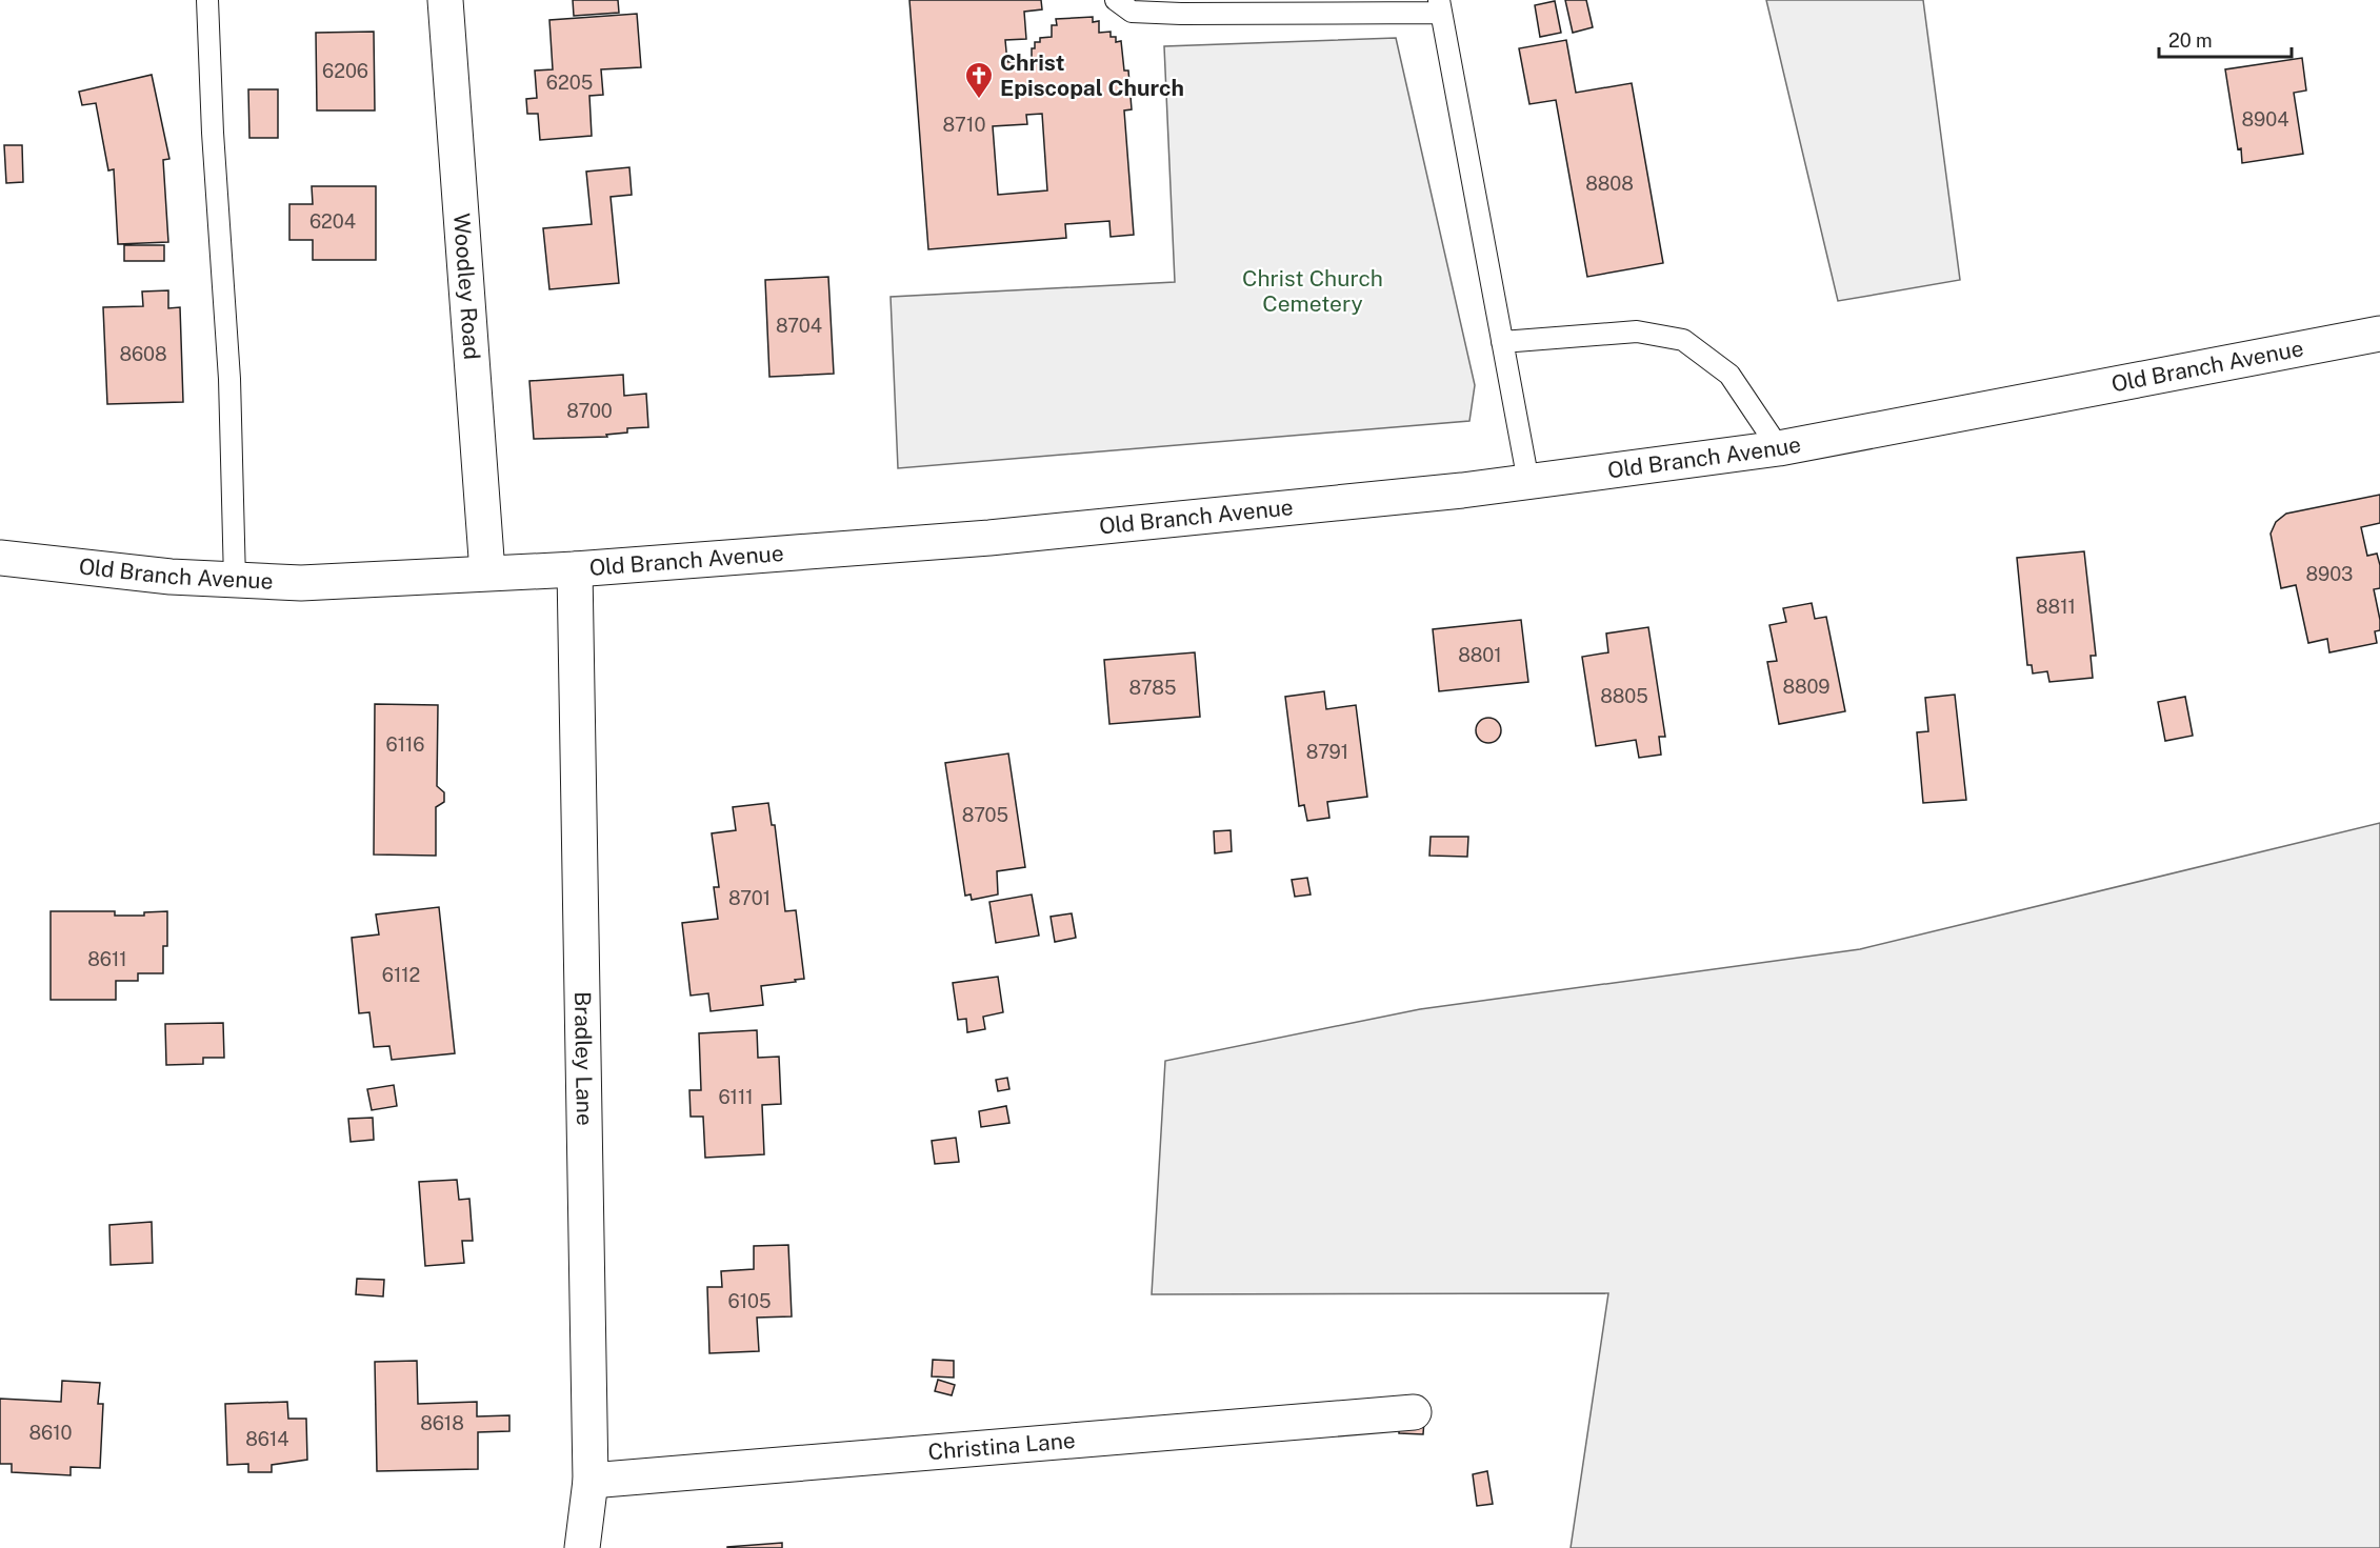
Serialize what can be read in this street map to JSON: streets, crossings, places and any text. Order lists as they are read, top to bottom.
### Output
{
  "streets": {
    "main road": [
      "Woodley Road",
      "Old Branch Avenue",
      "Bradley Lane",
      "Christina Lane"
    ]
  },
  "crossings": [
    ["Woodley Road", "Old Branch Avenue"],
    ["Old Branch Avenue", "Bradley Lane"],
    ["Bradley Lane", "Christina Lane"]
  ],
  "parks": ["Christ Church Cemetery"],
  "places": {
    "church": ["Christ Episcopal Church"]
  },
  "house_numbers": [
    "6206",
    "6205",
    "8904",
    "8710",
    "8808",
    "6204",
    "8704",
    "8608",
    "8700",
    "8903",
    "8811",
    "8801",
    "8809",
    "8785",
    "8805",
    "6116",
    "8791",
    "8705",
    "8701",
    "8611",
    "6112",
    "6111",
    "6105",
    "8618",
    "8610",
    "8614"
  ],
  "scale_bar": "20 m"
}
